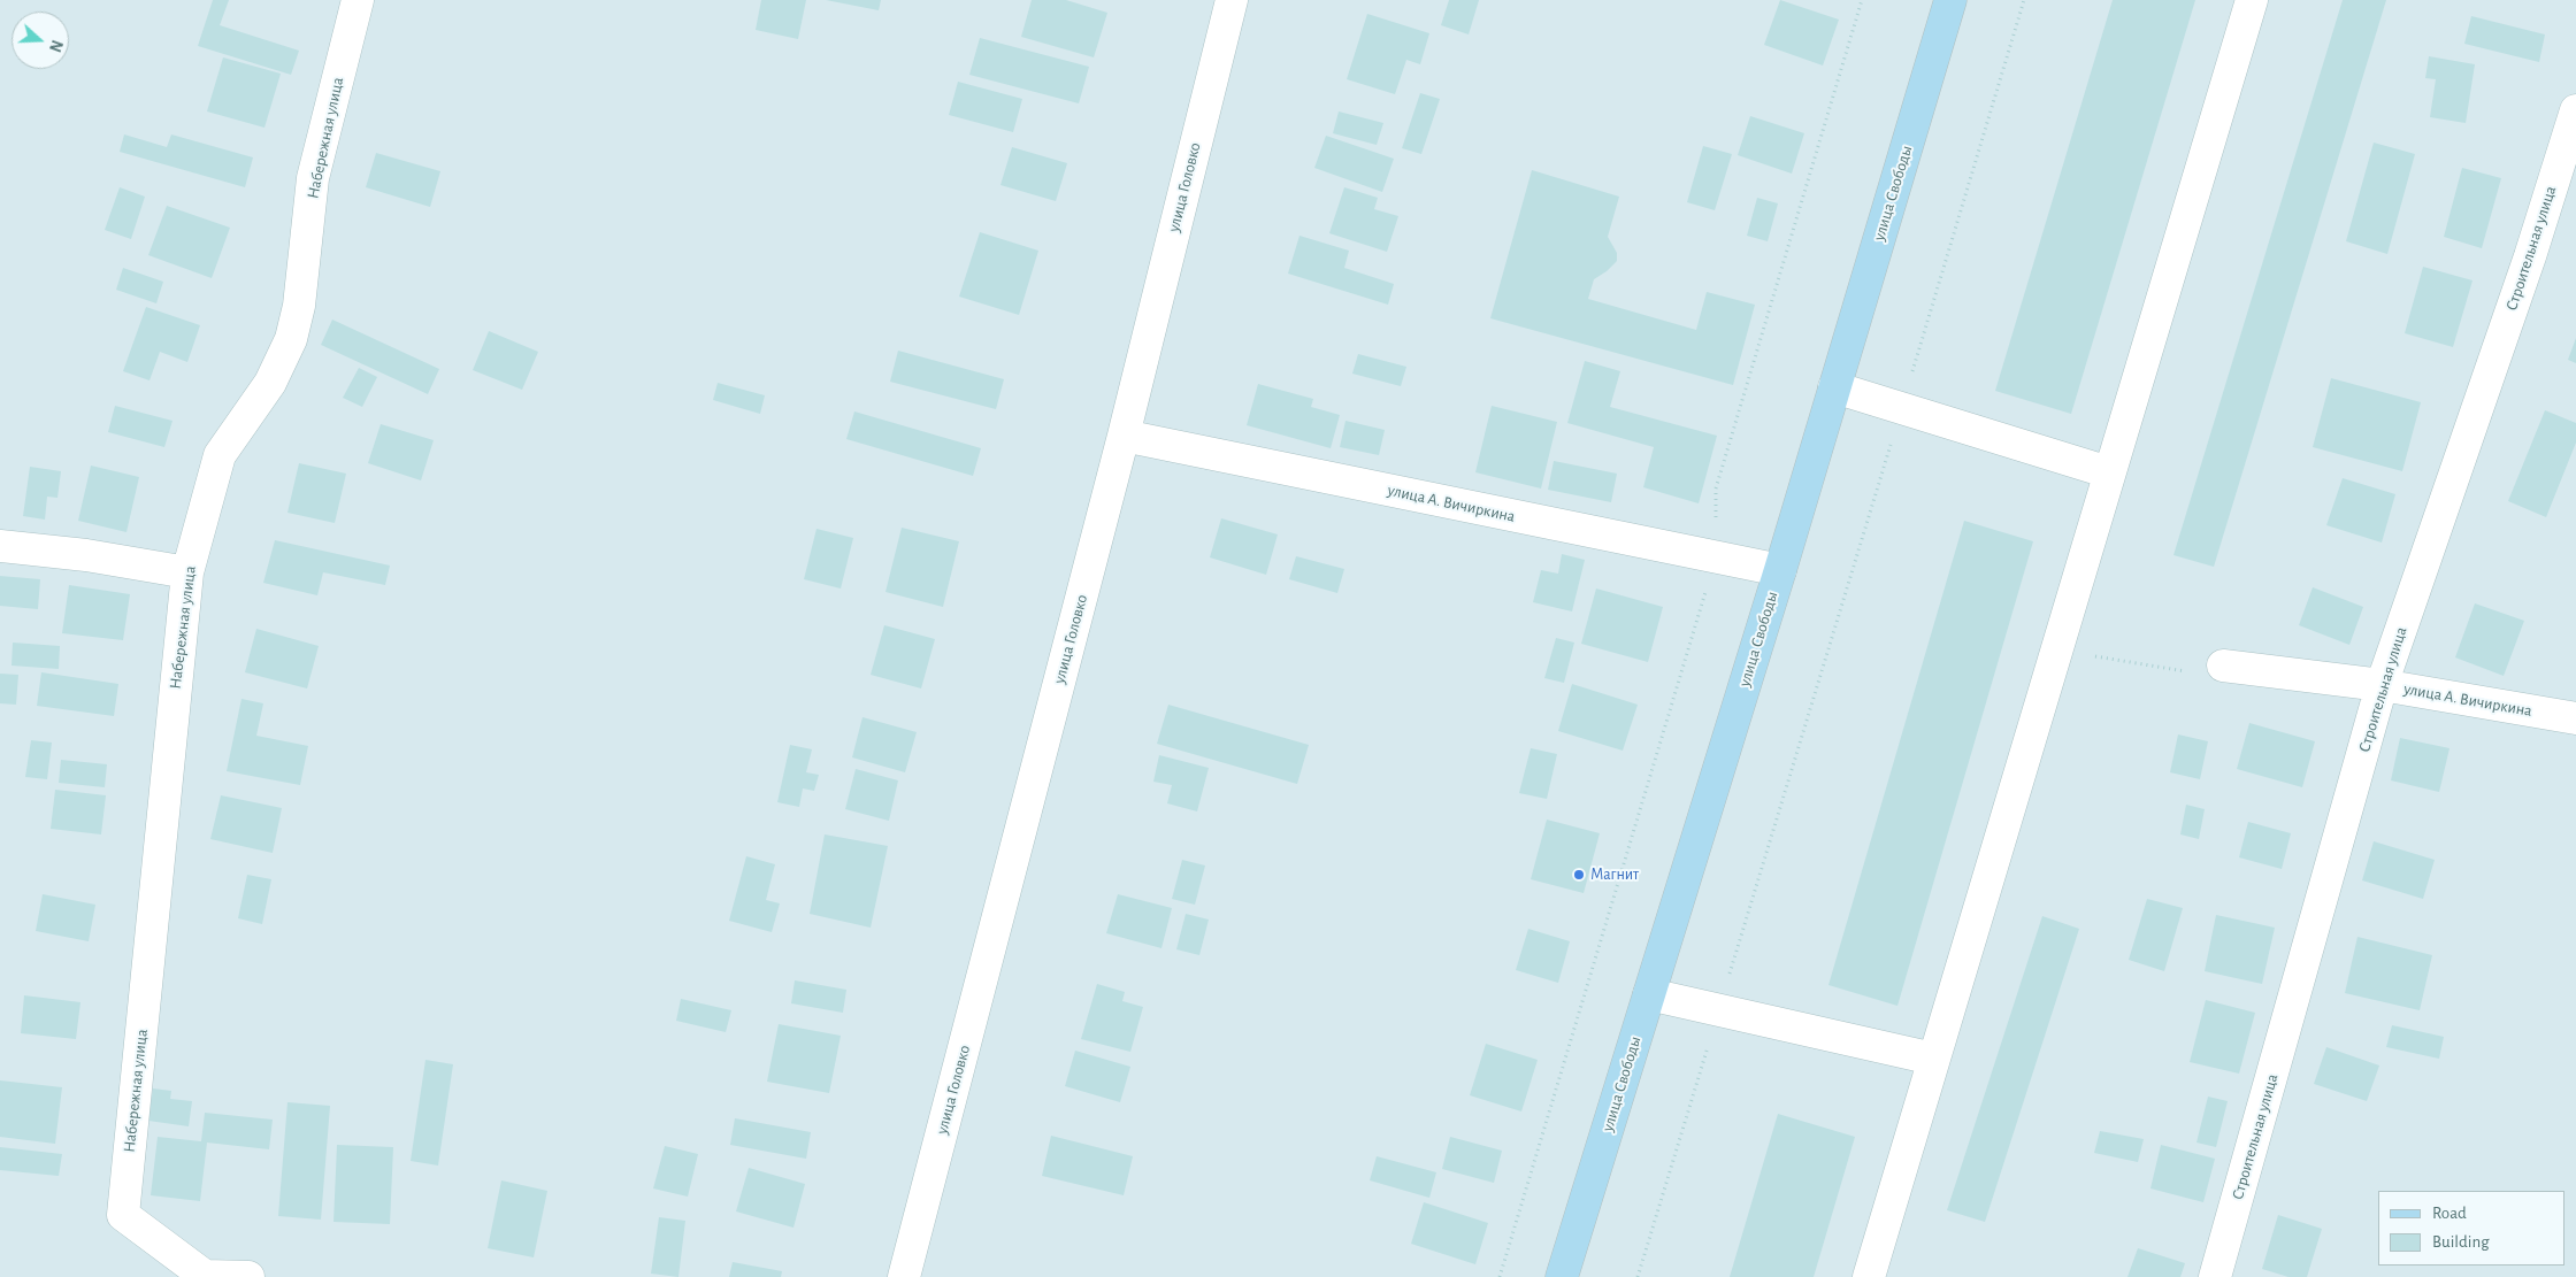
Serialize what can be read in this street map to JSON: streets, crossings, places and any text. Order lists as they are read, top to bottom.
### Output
{
  "streets": {
    "main road": ["улица Свободы"],
    "street": [
      "Набережная улица",
      "улица Головко",
      "Строительная улица",
      "улица А. Вичиркина"
    ]
  },
  "crossings": [
    ["улица Головко", "улица А. Вичиркина"],
    ["улица Свободы", "улица А. Вичиркина"],
    ["Строительная улица", "улица А. Вичиркина"]
  ],
  "places": ["Магнит"],
  "legend": ["Road", "Building"],
  "north": "right"
}
